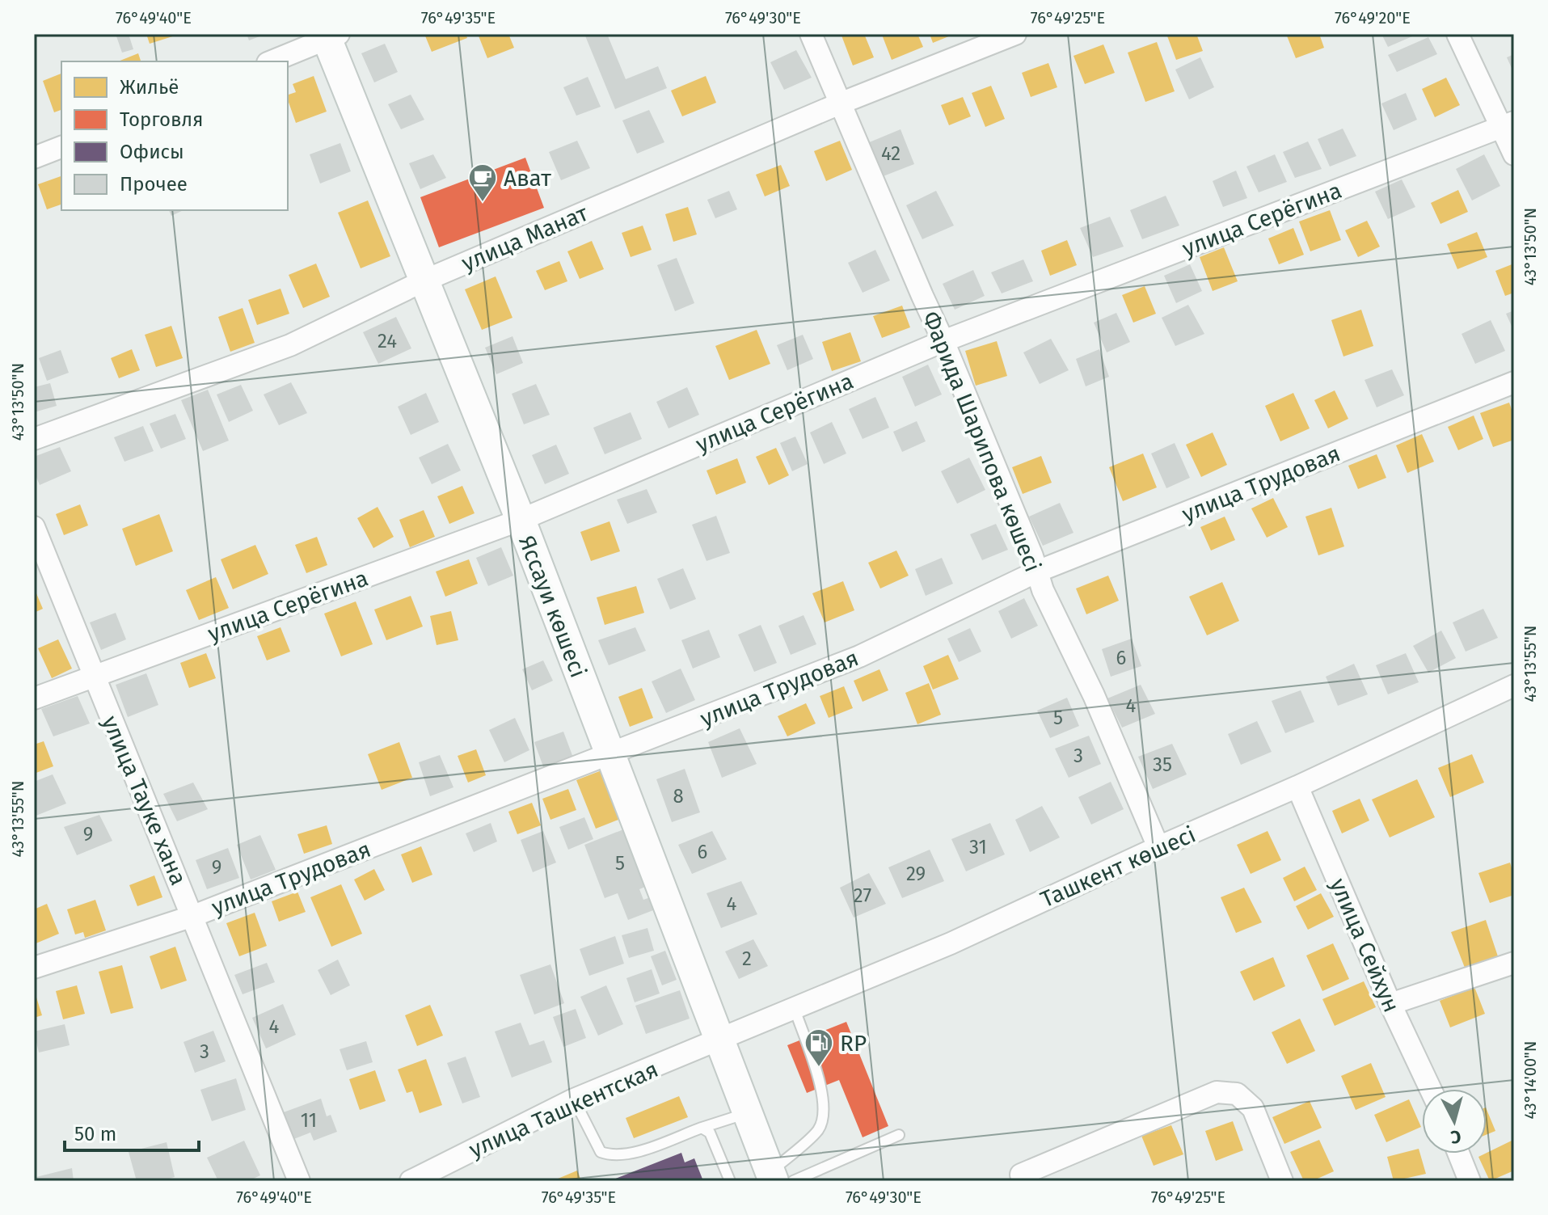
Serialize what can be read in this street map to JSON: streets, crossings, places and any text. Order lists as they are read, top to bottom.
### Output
{
  "streets": {
    "main road": ["Яссауи көшесі"],
    "street": [
      "улица Серёгина",
      "улица Манат",
      "Фарида Шарипова көшесі",
      "улица Трудовая",
      "улица Тауке хана",
      "Ташкент көшесі",
      "улица Сейхун",
      "улица Ташкентская"
    ]
  },
  "crossings": [
    ["улица Серёгина", "Фарида Шарипова көшесі"],
    ["улица Серёгина", "Яссауи көшесі"],
    ["улица Серёгина", "улица Тауке хана"],
    ["улица Манат", "Фарида Шарипова көшесі"],
    ["улица Манат", "Яссауи көшесі"],
    ["Фарида Шарипова көшесі", "улица Трудовая"],
    ["Фарида Шарипова көшесі", "Ташкент көшесі"],
    ["улица Трудовая", "Яссауи көшесі"],
    ["улица Трудовая", "улица Тауке хана"],
    ["Яссауи көшесі", "Ташкент көшесі"],
    ["Яссауи көшесі", "улица Ташкентская"],
    ["Ташкент көшесі", "улица Сейхун"],
    ["Ташкент көшесі", "улица Ташкентская"]
  ],
  "places": {
    "cafe": ["Ават"],
    "fuel station": ["RP"]
  },
  "house_numbers": [
    "42",
    "24",
    "6",
    "4",
    "5",
    "3",
    "35",
    "8",
    "9",
    "31",
    "6",
    "5",
    "9",
    "29",
    "27",
    "4",
    "2",
    "4",
    "3",
    "11"
  ],
  "legend": [
    "Жильё",
    "Торговля",
    "Офисы",
    "Прочее"
  ],
  "scale_bar": "50 m",
  "north": "bottom",
  "coordinates": [
    "76°49'40\"E",
    "76°49'35\"E",
    "76°49'30\"E",
    "76°49'25\"E",
    "76°49'20\"E",
    "43°13'50\"N",
    "43°13'55\"N",
    "43°14'00\"N"
  ]
}
